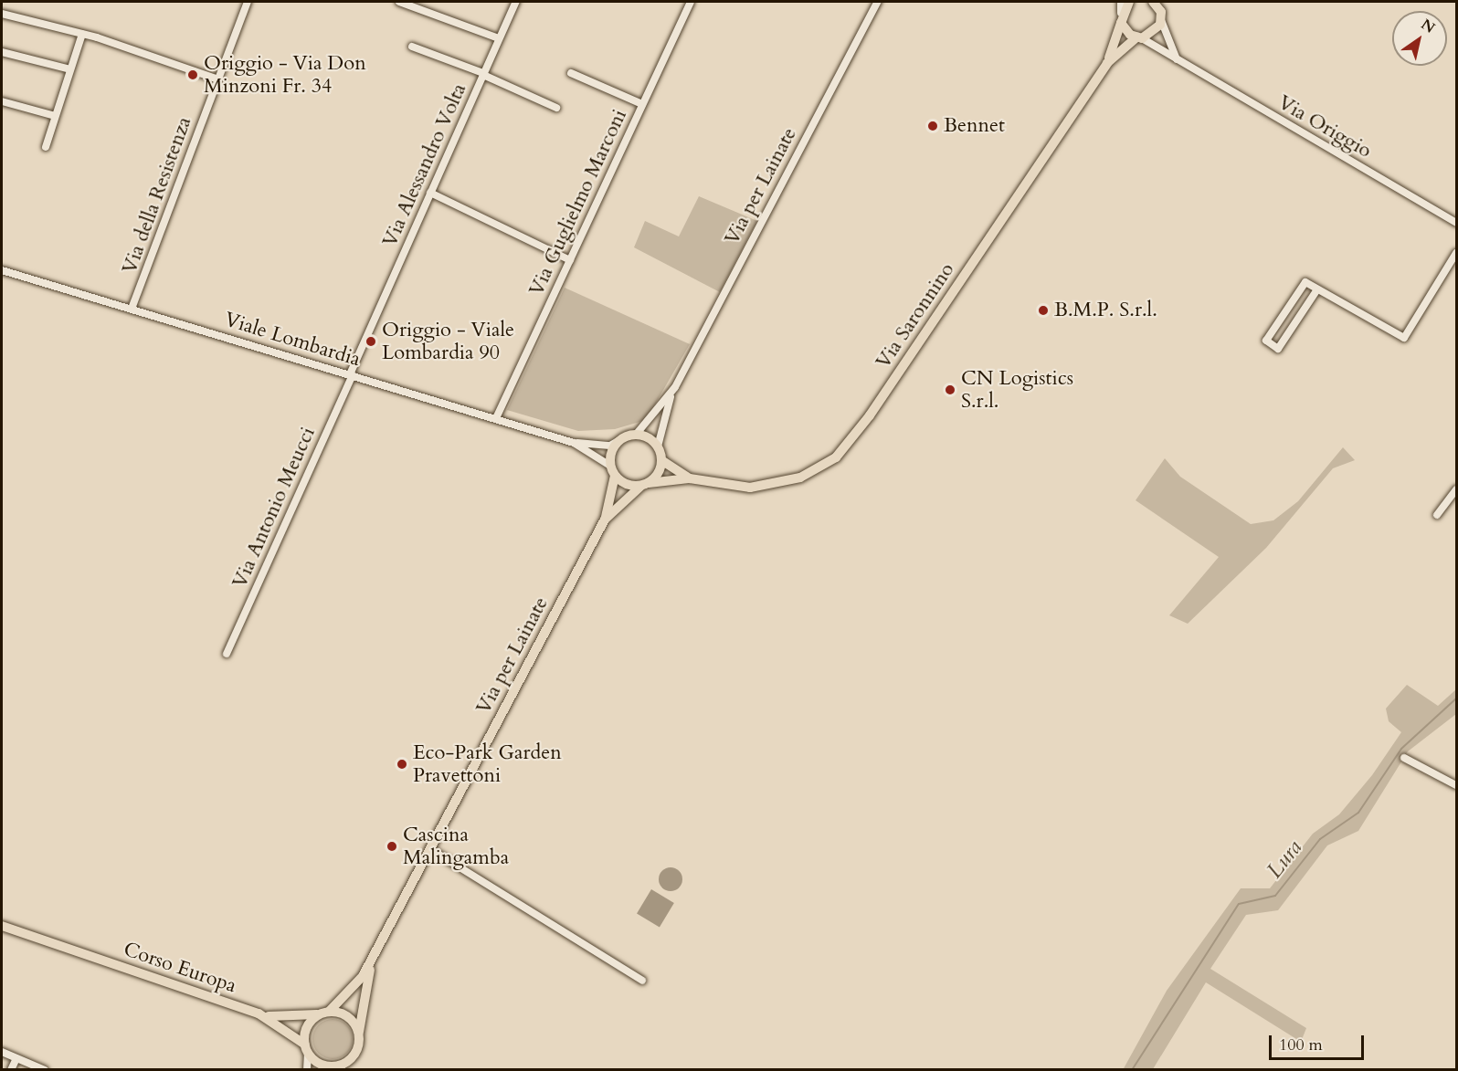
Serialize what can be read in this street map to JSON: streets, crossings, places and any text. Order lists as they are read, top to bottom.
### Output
{
  "streets": {
    "main road": ["Via per Lainate", "Via Saronnino", "Corso Europa"],
    "street": [
      "Via Origgio",
      "Via Alessandro Volta",
      "Via della Resistenza",
      "Via Guglielmo Marconi",
      "Viale Lombardia",
      "Via Antonio Meucci"
    ]
  },
  "crossings": [
    ["Via Origgio", "Via Saronnino"],
    ["Via Alessandro Volta", "Viale Lombardia"],
    ["Via Alessandro Volta", "Via Antonio Meucci"],
    ["Via per Lainate", "Via Saronnino"],
    ["Via per Lainate", "Viale Lombardia"],
    ["Via della Resistenza", "Viale Lombardia"],
    ["Via Guglielmo Marconi", "Viale Lombardia"],
    ["Via Saronnino", "Viale Lombardia"],
    ["Viale Lombardia", "Via Antonio Meucci"]
  ],
  "water": ["Lura"],
  "places": [
    "Origgio - Via Don Minzoni Fr. 34",
    "Bennet",
    "B.M.P. S.r.l.",
    "Origgio - Viale Lombardia 90",
    "CN Logistics S.r.l.",
    "Eco-Park Garden Pravettoni",
    "Cascina Malingamba"
  ],
  "scale_bar": "100 m",
  "north": "top right"
}
